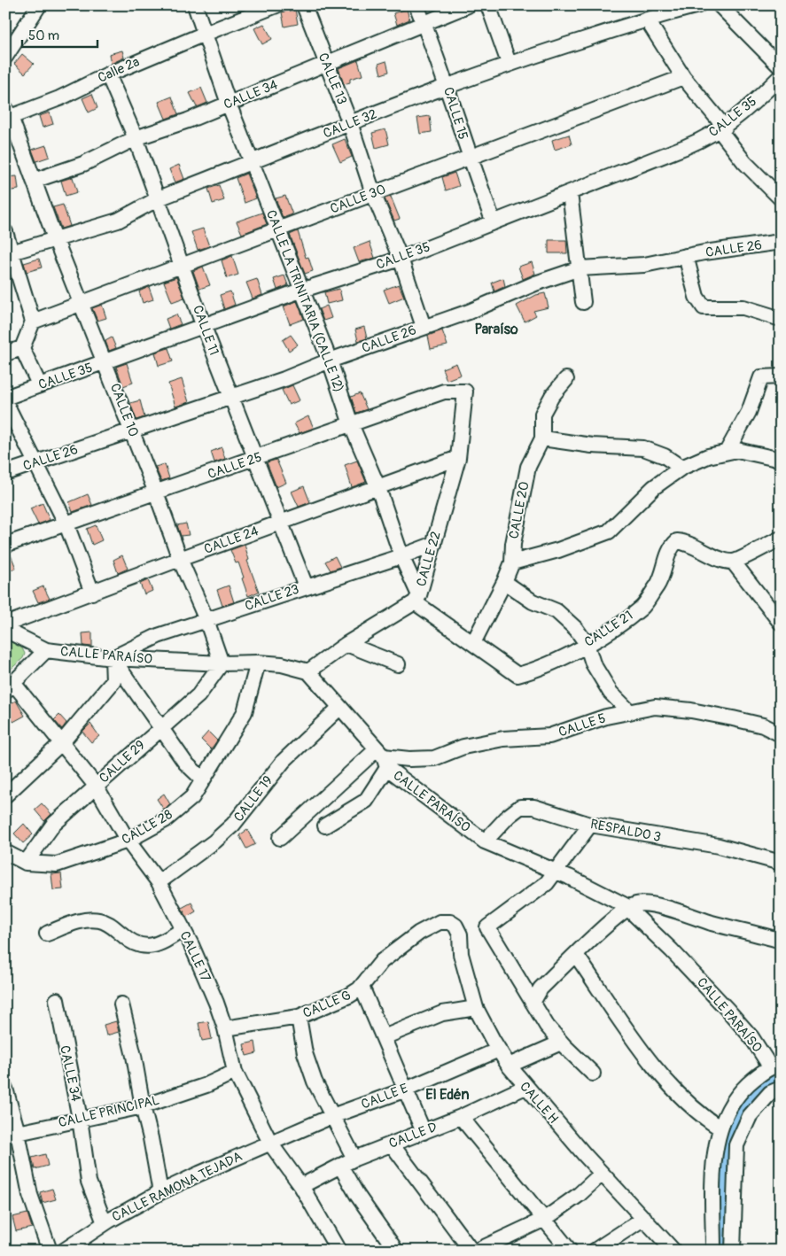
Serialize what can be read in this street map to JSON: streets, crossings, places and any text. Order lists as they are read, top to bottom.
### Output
{
  "streets": {
    "street": [
      "Calle 2ª",
      "CALLE 13",
      "CALLE 34",
      "CALLE 15",
      "CALLE 35",
      "CALLE 32",
      "CALLE 30",
      "CALLE 26",
      "CALLE LA TRINITARIA (CALLE 12)",
      "CALLE 11",
      "CALLE 10",
      "CALLE 25",
      "CALLE 20",
      "CALLE 24",
      "CALLE 22",
      "CALLE 23",
      "CALLE 21",
      "CALLE PARAÍSO",
      "CALLE 5",
      "CALLE 29",
      "CALLE 19",
      "CALLE 28",
      "RESPALDO 3",
      "CALLE 17",
      "CALLE G",
      "CALLE E",
      "CALLE H",
      "CALLE PRINCIPAL",
      "CALLE D",
      "CALLE RAMONA TEJADA"
    ]
  },
  "crossings": [
    ["Calle 2ª", "CALLE LA TRINITARIA (CALLE 12)"],
    ["Calle 2ª", "CALLE 11"],
    ["Calle 2ª", "CALLE 10"],
    ["CALLE 13", "CALLE 34"],
    ["CALLE 13", "CALLE 35"],
    ["CALLE 13", "CALLE 32"],
    ["CALLE 13", "CALLE 30"],
    ["CALLE 13", "CALLE 26"],
    ["CALLE 34", "CALLE 15"],
    ["CALLE 34", "CALLE LA TRINITARIA (CALLE 12)"],
    ["CALLE 34", "CALLE 11"],
    ["CALLE 34", "CALLE 10"],
    ["CALLE 34", "CALLE PRINCIPAL"],
    ["CALLE 34", "CALLE RAMONA TEJADA"],
    ["CALLE 15", "CALLE 35"],
    ["CALLE 15", "CALLE 32"],
    ["CALLE 15", "CALLE 30"],
    ["CALLE 35", "CALLE LA TRINITARIA (CALLE 12)"],
    ["CALLE 35", "CALLE 11"],
    ["CALLE 35", "CALLE 10"],
    ["CALLE 32", "CALLE LA TRINITARIA (CALLE 12)"],
    ["CALLE 32", "CALLE 11"],
    ["CALLE 32", "CALLE 10"],
    ["CALLE 30", "CALLE LA TRINITARIA (CALLE 12)"],
    ["CALLE 30", "CALLE 11"],
    ["CALLE 30", "CALLE 10"],
    ["CALLE 26", "CALLE LA TRINITARIA (CALLE 12)"],
    ["CALLE 26", "CALLE 11"],
    ["CALLE 26", "CALLE 10"],
    ["CALLE LA TRINITARIA (CALLE 12)", "CALLE 25"],
    ["CALLE LA TRINITARIA (CALLE 12)", "CALLE 24"],
    ["CALLE LA TRINITARIA (CALLE 12)", "CALLE 22"],
    ["CALLE LA TRINITARIA (CALLE 12)", "CALLE 23"],
    ["CALLE LA TRINITARIA (CALLE 12)", "CALLE 21"],
    ["CALLE 11", "CALLE 25"],
    ["CALLE 11", "CALLE 24"],
    ["CALLE 11", "CALLE 23"],
    ["CALLE 10", "CALLE 25"],
    ["CALLE 10", "CALLE 24"],
    ["CALLE 10", "CALLE 23"],
    ["CALLE 10", "CALLE PARAÍSO"],
    ["CALLE 10", "CALLE 29"],
    ["CALLE 25", "CALLE 22"],
    ["CALLE 20", "CALLE 21"],
    ["CALLE 24", "CALLE 22"],
    ["CALLE 22", "CALLE 23"],
    ["CALLE 22", "CALLE 21"],
    ["CALLE 22", "CALLE PARAÍSO"],
    ["CALLE 23", "CALLE PARAÍSO"],
    ["CALLE PARAÍSO", "CALLE 5"],
    ["CALLE PARAÍSO", "CALLE 29"],
    ["CALLE PARAÍSO", "CALLE 19"],
    ["CALLE PARAÍSO", "CALLE 28"],
    ["CALLE PARAÍSO", "RESPALDO 3"],
    ["CALLE 29", "CALLE 28"],
    ["CALLE 29", "CALLE 17"],
    ["CALLE 19", "CALLE 17"],
    ["CALLE 28", "CALLE 17"],
    ["CALLE 17", "CALLE G"],
    ["CALLE 17", "CALLE E"],
    ["CALLE 17", "CALLE PRINCIPAL"],
    ["CALLE 17", "CALLE D"],
    ["CALLE 17", "CALLE RAMONA TEJADA"],
    ["CALLE G", "CALLE H"],
    ["CALLE E", "CALLE H"],
    ["CALLE E", "CALLE RAMONA TEJADA"],
    ["CALLE H", "CALLE D"]
  ],
  "districts": ["Paraíso", "El Edén"],
  "scale_bar": "50 m"
}
